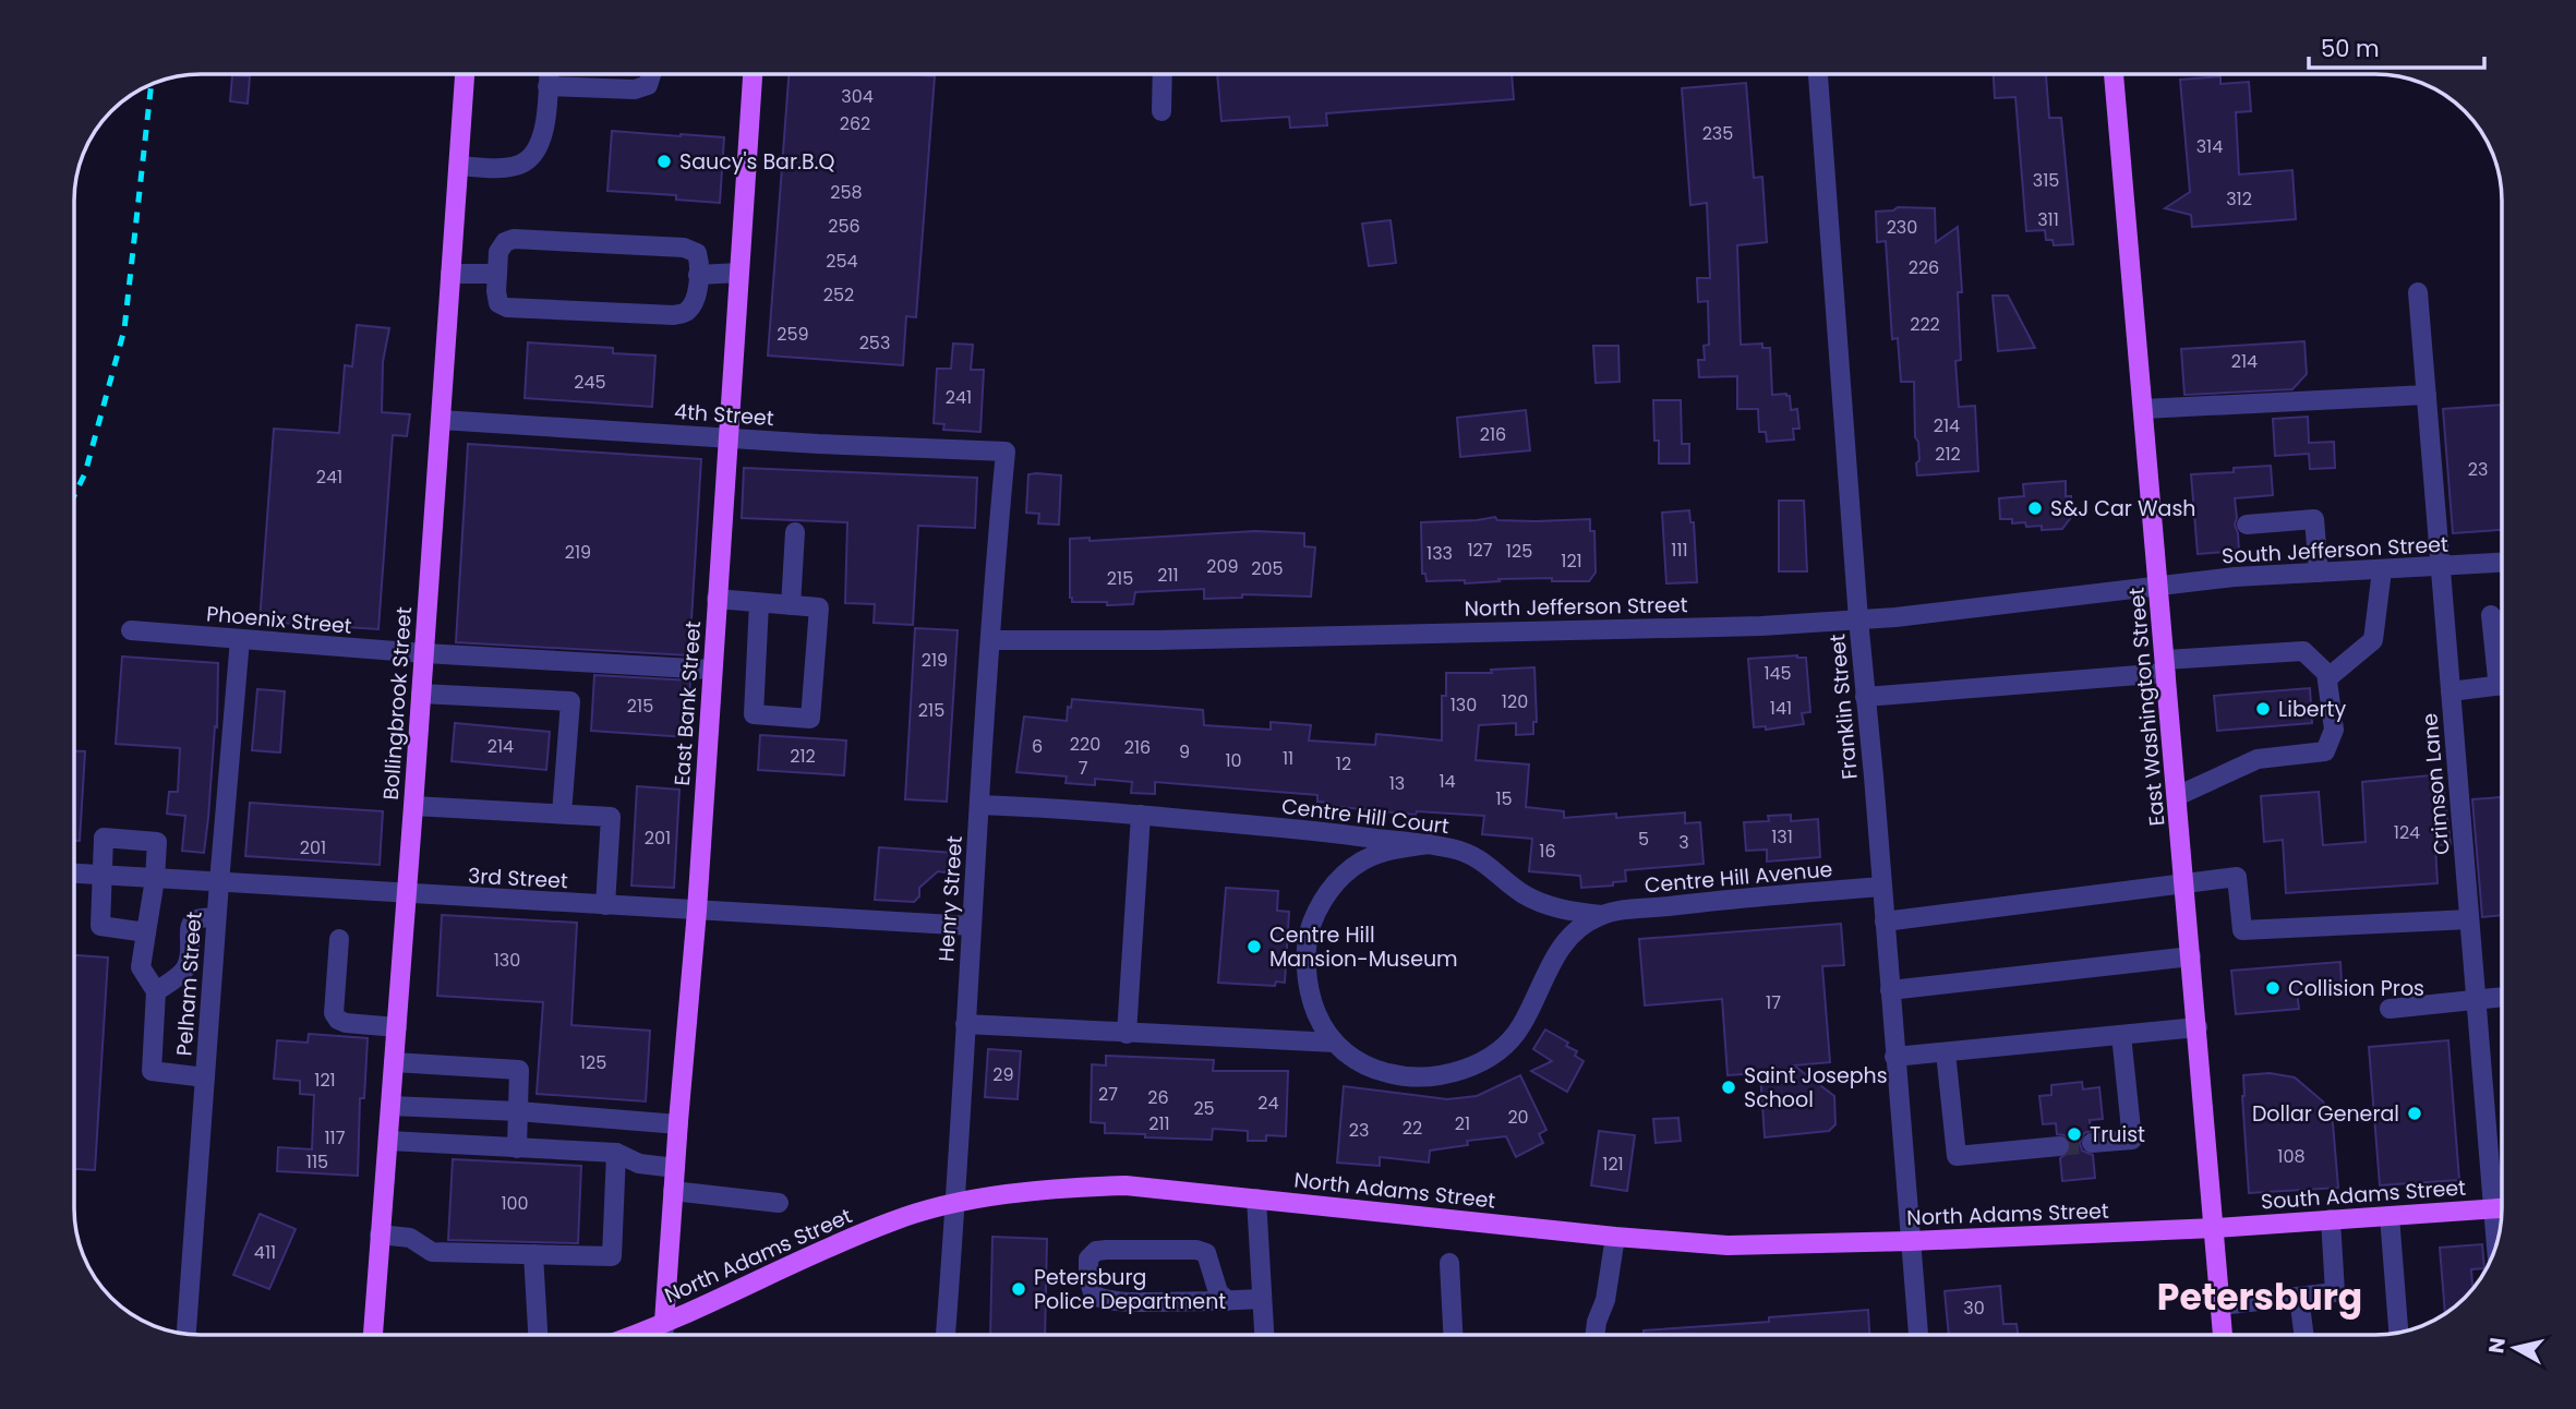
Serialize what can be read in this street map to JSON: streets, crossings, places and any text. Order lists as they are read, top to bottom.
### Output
{
  "streets": {
    "main road": [
      "Bollingbrook Street",
      "East Bank Street",
      "East Washington Street",
      "North Adams Street",
      "South Adams Street"
    ],
    "street": [
      "4th Street",
      "South Jefferson Street",
      "North Jefferson Street",
      "Phoenix Street",
      "Franklin Street",
      "Crimson Lane",
      "Centre Hill Court",
      "Centre Hill Avenue",
      "3rd Street",
      "Henry Street",
      "Pelham Street"
    ]
  },
  "crossings": [
    ["4th Street", "Bollingbrook Street"],
    ["4th Street", "East Bank Street"],
    ["4th Street", "Henry Street"],
    ["South Jefferson Street", "North Jefferson Street"],
    ["South Jefferson Street", "East Washington Street"],
    ["South Jefferson Street", "Crimson Lane"],
    ["North Jefferson Street", "Franklin Street"],
    ["North Jefferson Street", "East Washington Street"],
    ["North Jefferson Street", "Henry Street"],
    ["Phoenix Street", "Bollingbrook Street"],
    ["Phoenix Street", "East Bank Street"],
    ["Phoenix Street", "Pelham Street"],
    ["Bollingbrook Street", "3rd Street"],
    ["East Bank Street", "3rd Street"],
    ["East Bank Street", "North Adams Street"],
    ["Franklin Street", "Centre Hill Avenue"],
    ["Franklin Street", "North Adams Street"],
    ["East Washington Street", "North Adams Street"],
    ["East Washington Street", "South Adams Street"],
    ["Crimson Lane", "South Adams Street"],
    ["Centre Hill Court", "Centre Hill Avenue"],
    ["Centre Hill Court", "Henry Street"],
    ["3rd Street", "Henry Street"],
    ["3rd Street", "Pelham Street"],
    ["Henry Street", "North Adams Street"],
    ["North Adams Street", "South Adams Street"]
  ],
  "districts": ["Petersburg"],
  "places": [
    "Saucy's Bar.B.Q",
    "S&J Car Wash",
    "Liberty",
    "Centre Hill Mansion-Museum",
    "Collision Pros",
    "Saint Josephs School",
    "Dollar General",
    "Truist",
    "Petersburg Police Department"
  ],
  "house_numbers": [
    "304",
    "262",
    "235",
    "314",
    "315",
    "258",
    "312",
    "311",
    "256",
    "230",
    "254",
    "226",
    "252",
    "222",
    "259",
    "253",
    "214",
    "245",
    "241",
    "214",
    "216",
    "212",
    "23",
    "241",
    "127",
    "111",
    "125",
    "219",
    "133",
    "121",
    "209",
    "205",
    "211",
    "215",
    "219",
    "145",
    "120",
    "130",
    "215",
    "141",
    "215",
    "220",
    "214",
    "6",
    "216",
    "9",
    "212",
    "11",
    "10",
    "12",
    "7",
    "14",
    "13",
    "15",
    "124",
    "131",
    "201",
    "5",
    "3",
    "201",
    "16",
    "130",
    "17",
    "125",
    "29",
    "121",
    "27",
    "26",
    "24",
    "25",
    "20",
    "211",
    "21",
    "22",
    "23",
    "117",
    "108",
    "115",
    "121",
    "100",
    "411",
    "30"
  ],
  "scale_bar": "50 m",
  "north": "left"
}
